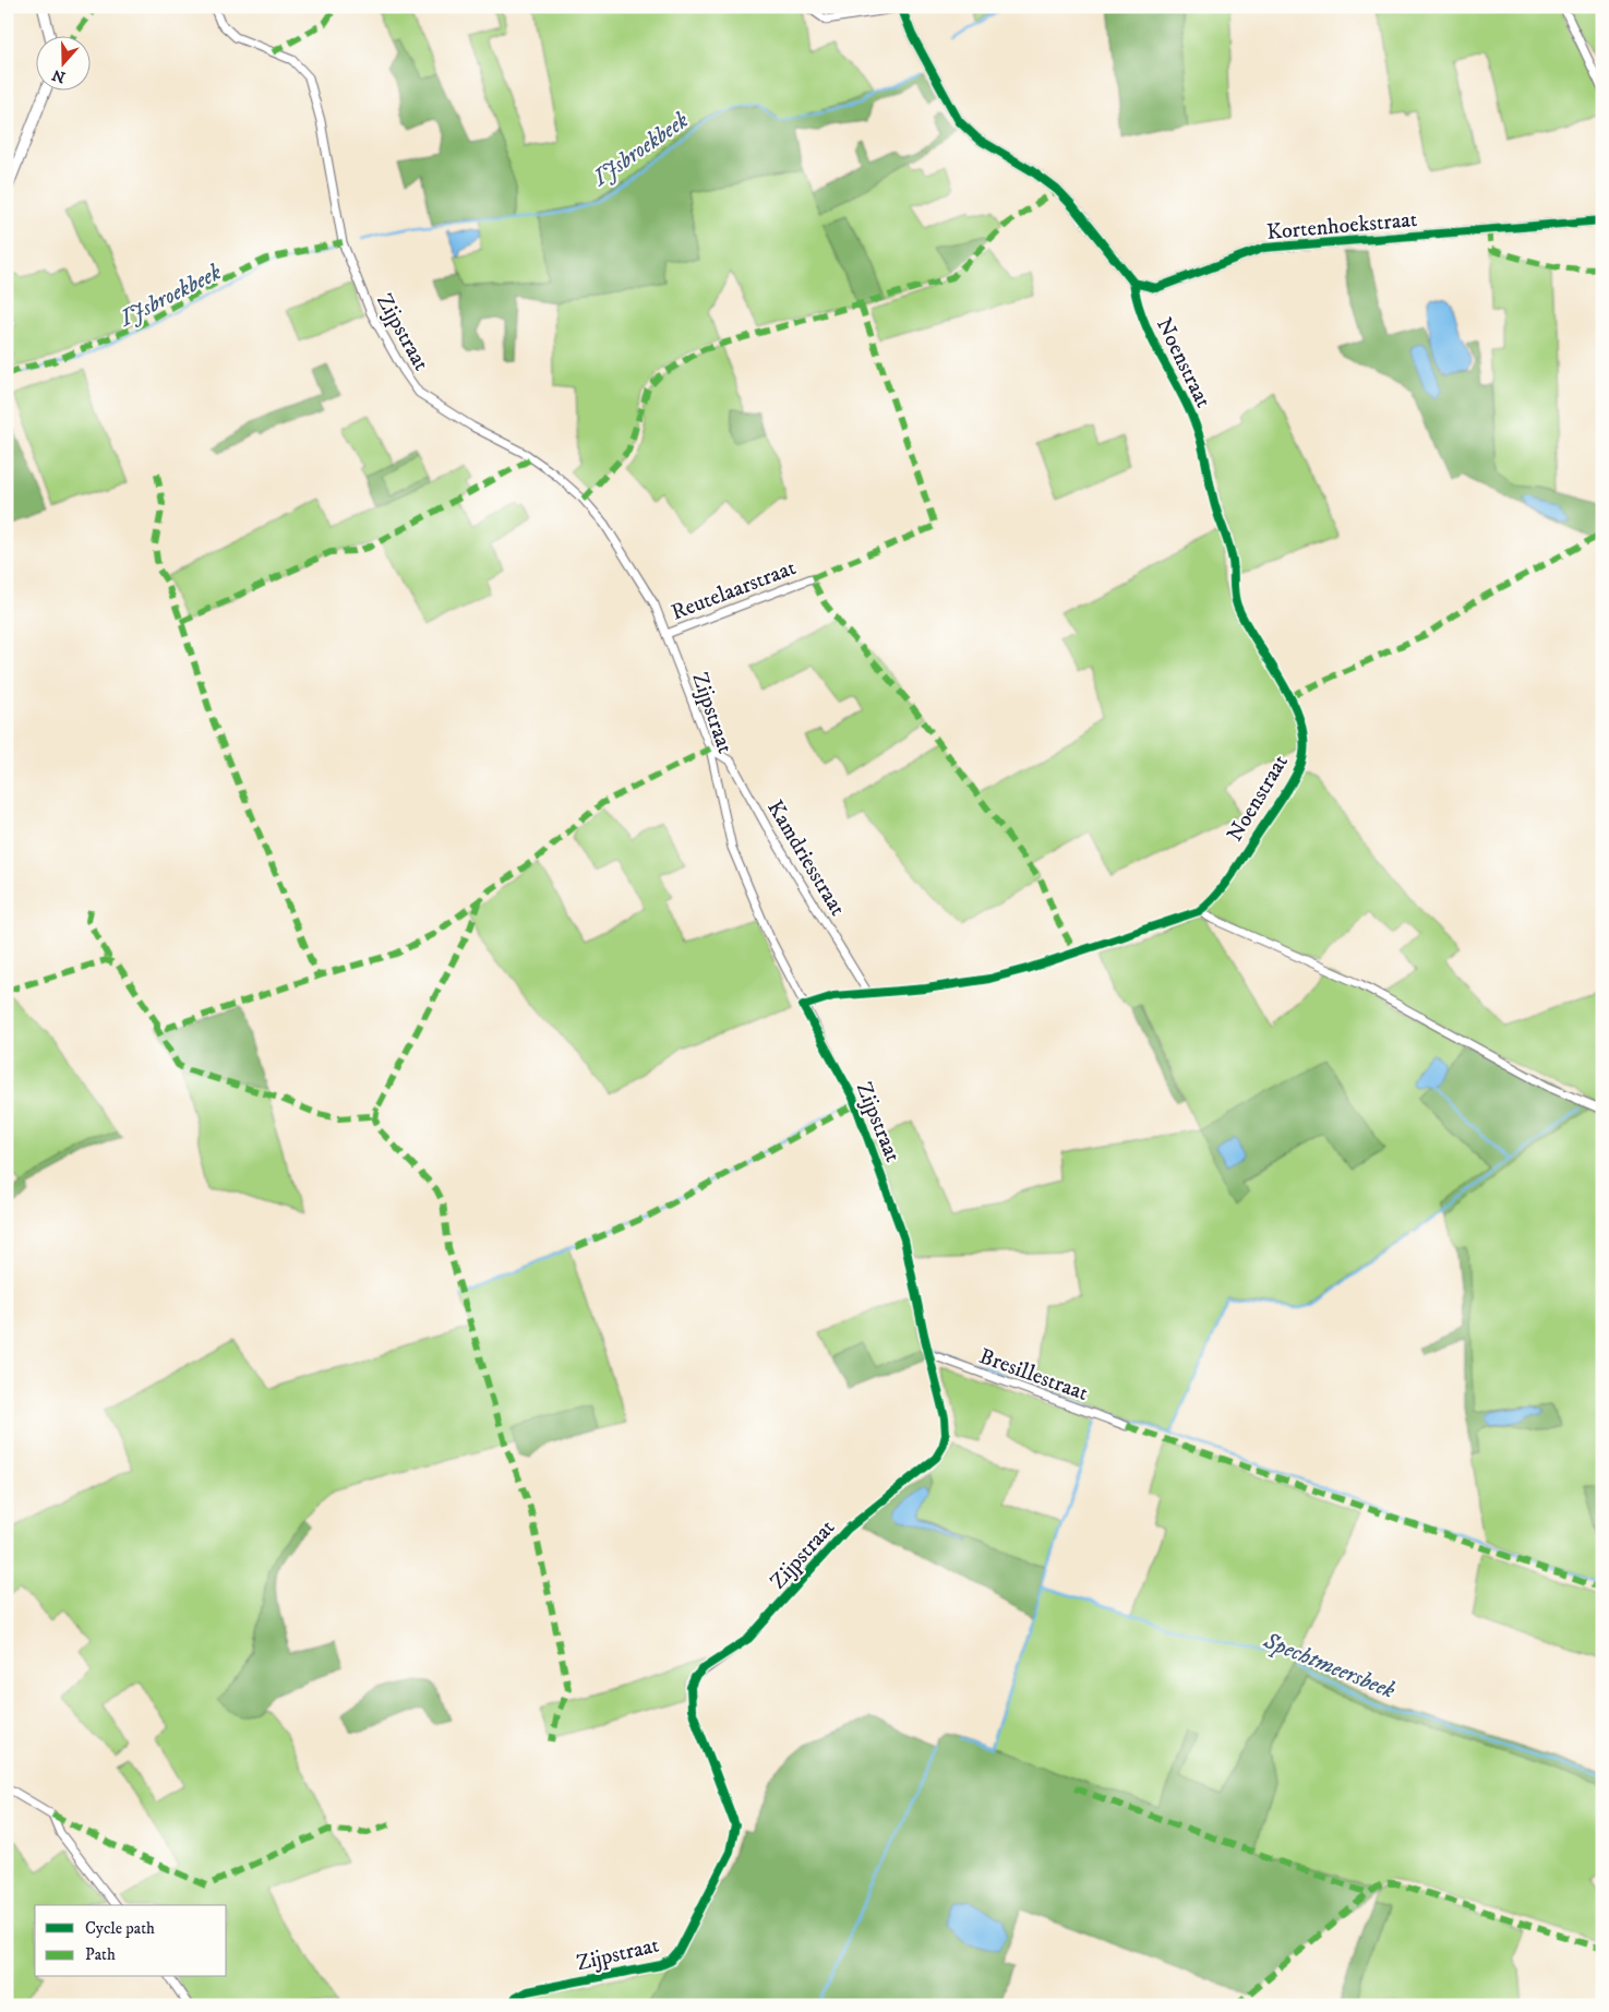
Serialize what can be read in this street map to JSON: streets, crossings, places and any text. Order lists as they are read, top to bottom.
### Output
{
  "streets": {
    "street": [
      "Kortenhoekstraat",
      "Zijpstraat",
      "Noenstraat",
      "Reutelaarstraat",
      "Kamdriesstraat",
      "Bresillestraat"
    ]
  },
  "crossings": [
    ["Kortenhoekstraat", "Noenstraat"],
    ["Zijpstraat", "Noenstraat"],
    ["Zijpstraat", "Reutelaarstraat"],
    ["Zijpstraat", "Kamdriesstraat"],
    ["Zijpstraat", "Bresillestraat"],
    ["Noenstraat", "Kamdriesstraat"]
  ],
  "water": ["IJsbroekbeek", "Spechtmeersbeek"],
  "legend": ["Cycle path", "Path"],
  "north": "bottom"
}
